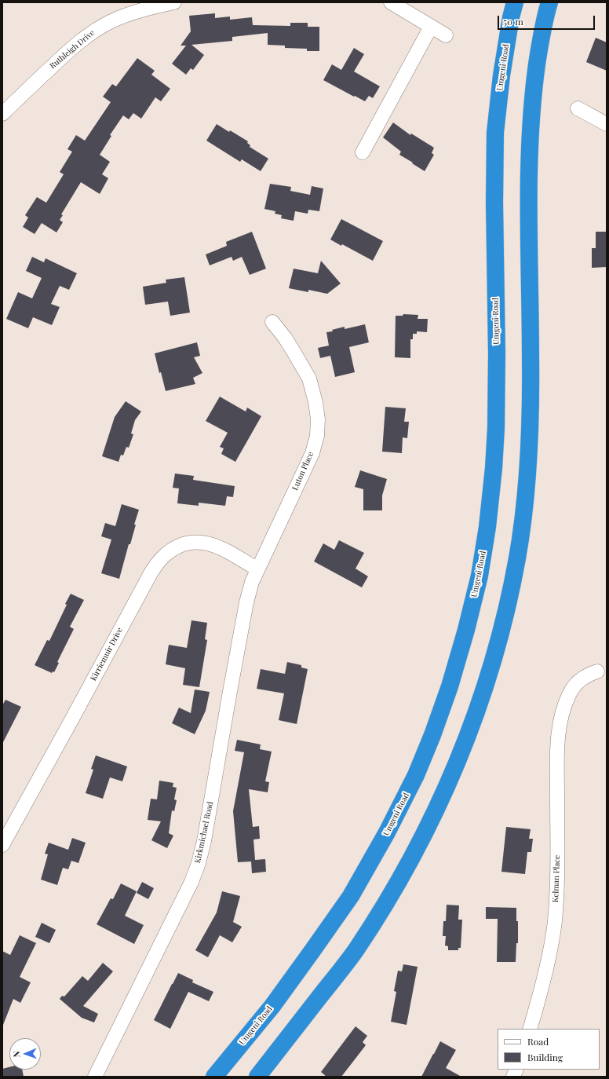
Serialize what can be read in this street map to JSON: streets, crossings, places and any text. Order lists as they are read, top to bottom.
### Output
{
  "streets": {
    "highway": ["Umgeni Road"],
    "street": [
      "Ruthleigh Drive",
      "Luton Place",
      "Kirriemuir Drive",
      "Kirkmichael Road",
      "Kelman Place"
    ]
  },
  "crossings": [
    ["Luton Place", "Kirriemuir Drive"],
    ["Luton Place", "Kirkmichael Road"],
    ["Kirriemuir Drive", "Kirkmichael Road"]
  ],
  "legend": ["Road", "Building"],
  "scale_bar": "50 m",
  "north": "left"
}
